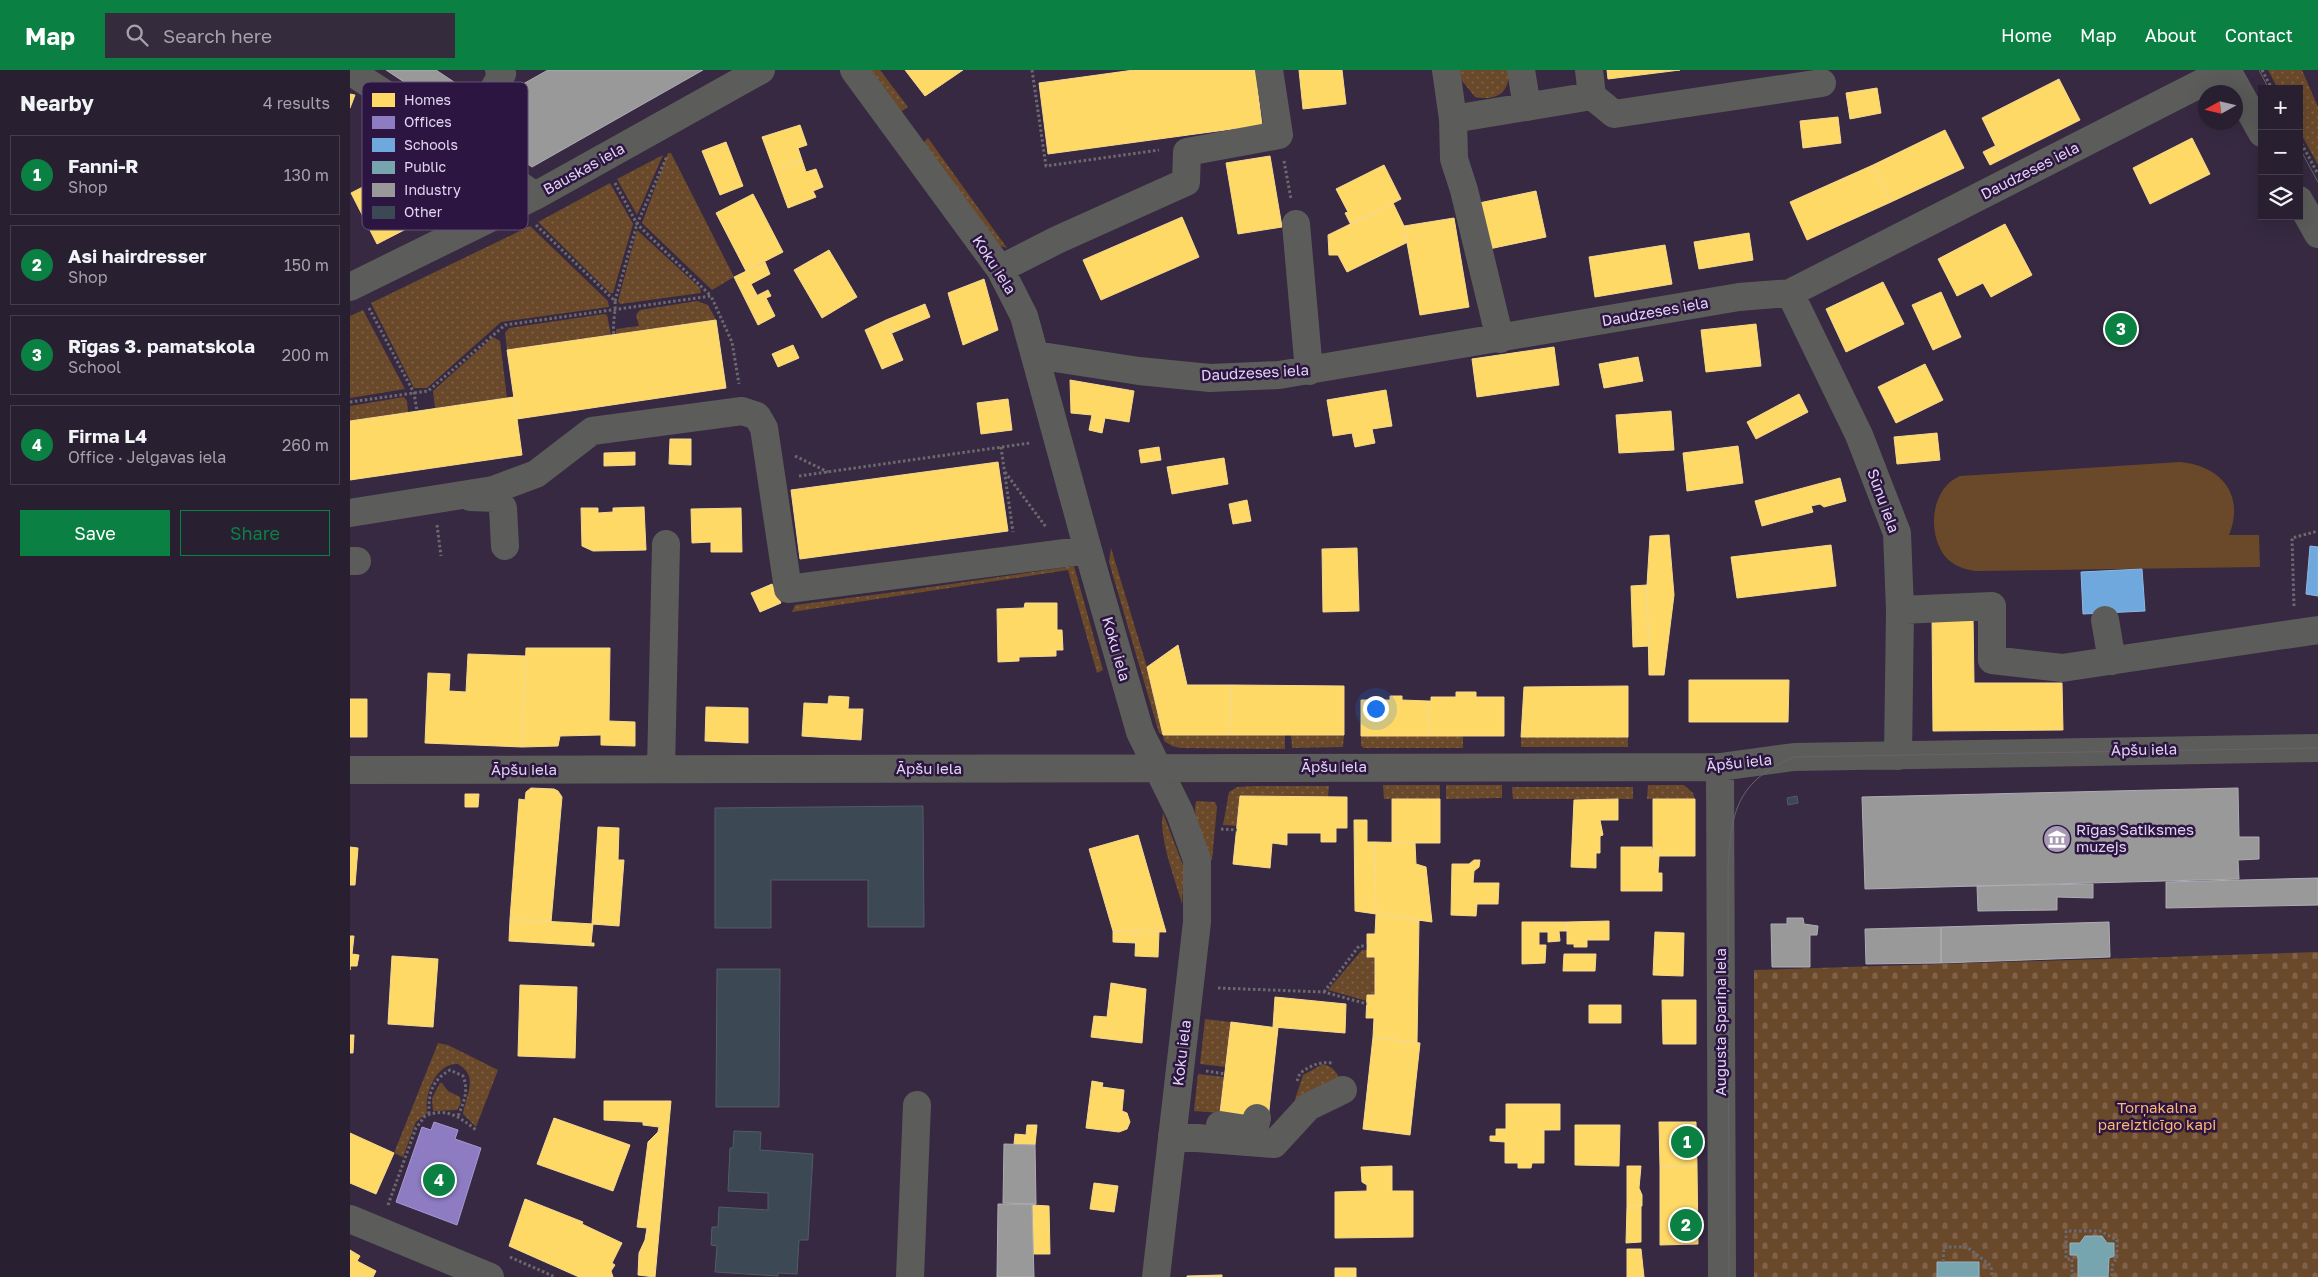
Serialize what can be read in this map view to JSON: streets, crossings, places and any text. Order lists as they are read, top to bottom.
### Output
{
  "streets": {
    "street": [
      "Bauskas iela",
      "Daudzeses iela",
      "Koku iela",
      "Sūnu iela",
      "Āpšu iela",
      "Augusta Spariņa iela"
    ]
  },
  "crossings": [
    ["Daudzeses iela", "Koku iela"],
    ["Daudzeses iela", "Sūnu iela"],
    ["Koku iela", "Āpšu iela"],
    ["Sūnu iela", "Āpšu iela"],
    ["Āpšu iela", "Augusta Spariņa iela"]
  ],
  "parks": ["Torņakalna pareizticīgo kapi"],
  "places": {
    "museum": ["Rīgas Satiksmes muzejs"]
  },
  "legend": [
    "Homes",
    "Offices",
    "Schools",
    "Public",
    "Industry",
    "Other"
  ],
  "north": "left",
  "page": {
    "header": "Map",
    "search": "Search here",
    "nav": [
      "Home",
      "Map",
      "About",
      "Contact"
    ],
    "heading": ["Nearby", "4 results"],
    "map_buttons": ["+", "−"],
    "list": [
      {
        "mark": "1",
        "name": "Fanni-R",
        "note": "Shop",
        "value": "130 m"
      },
      {
        "mark": "2",
        "name": "Asi hairdresser",
        "note": "Shop",
        "value": "150 m"
      },
      {
        "mark": "3",
        "name": "Rīgas 3. pamatskola",
        "note": "School",
        "value": "200 m"
      },
      {
        "mark": "4",
        "name": "Firma L4",
        "note": "Office · Jelgavas iela",
        "value": "260 m"
      }
    ],
    "pins": [
      "3",
      "1",
      "4",
      "2"
    ],
    "buttons": ["Save", "Share"]
  }
}
